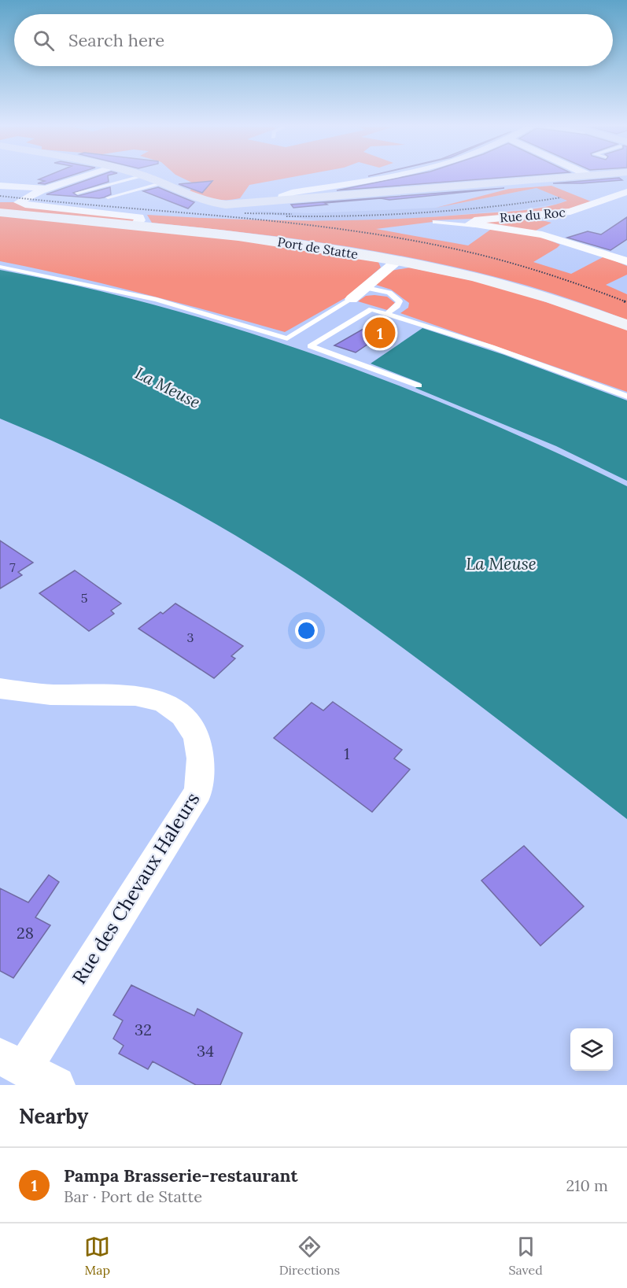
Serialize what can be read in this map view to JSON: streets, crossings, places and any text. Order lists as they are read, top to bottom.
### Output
{
  "streets": {
    "street": ["Rue du Roc", "Port de Statte", "Rue des Chevaux Haleurs"]
  },
  "water": ["La Meuse"],
  "house_numbers": [
    "7",
    "5",
    "3",
    "1",
    "28",
    "32",
    "34"
  ],
  "page": {
    "search": "Search here",
    "pins": "1",
    "heading": "Nearby",
    "list": [
      {
        "mark": "1",
        "name": "Pampa Brasserie-restaurant",
        "note": "Bar · Port de Statte",
        "value": "210 m"
      }
    ],
    "nav": ["Map", "Directions", "Saved"]
  }
}
